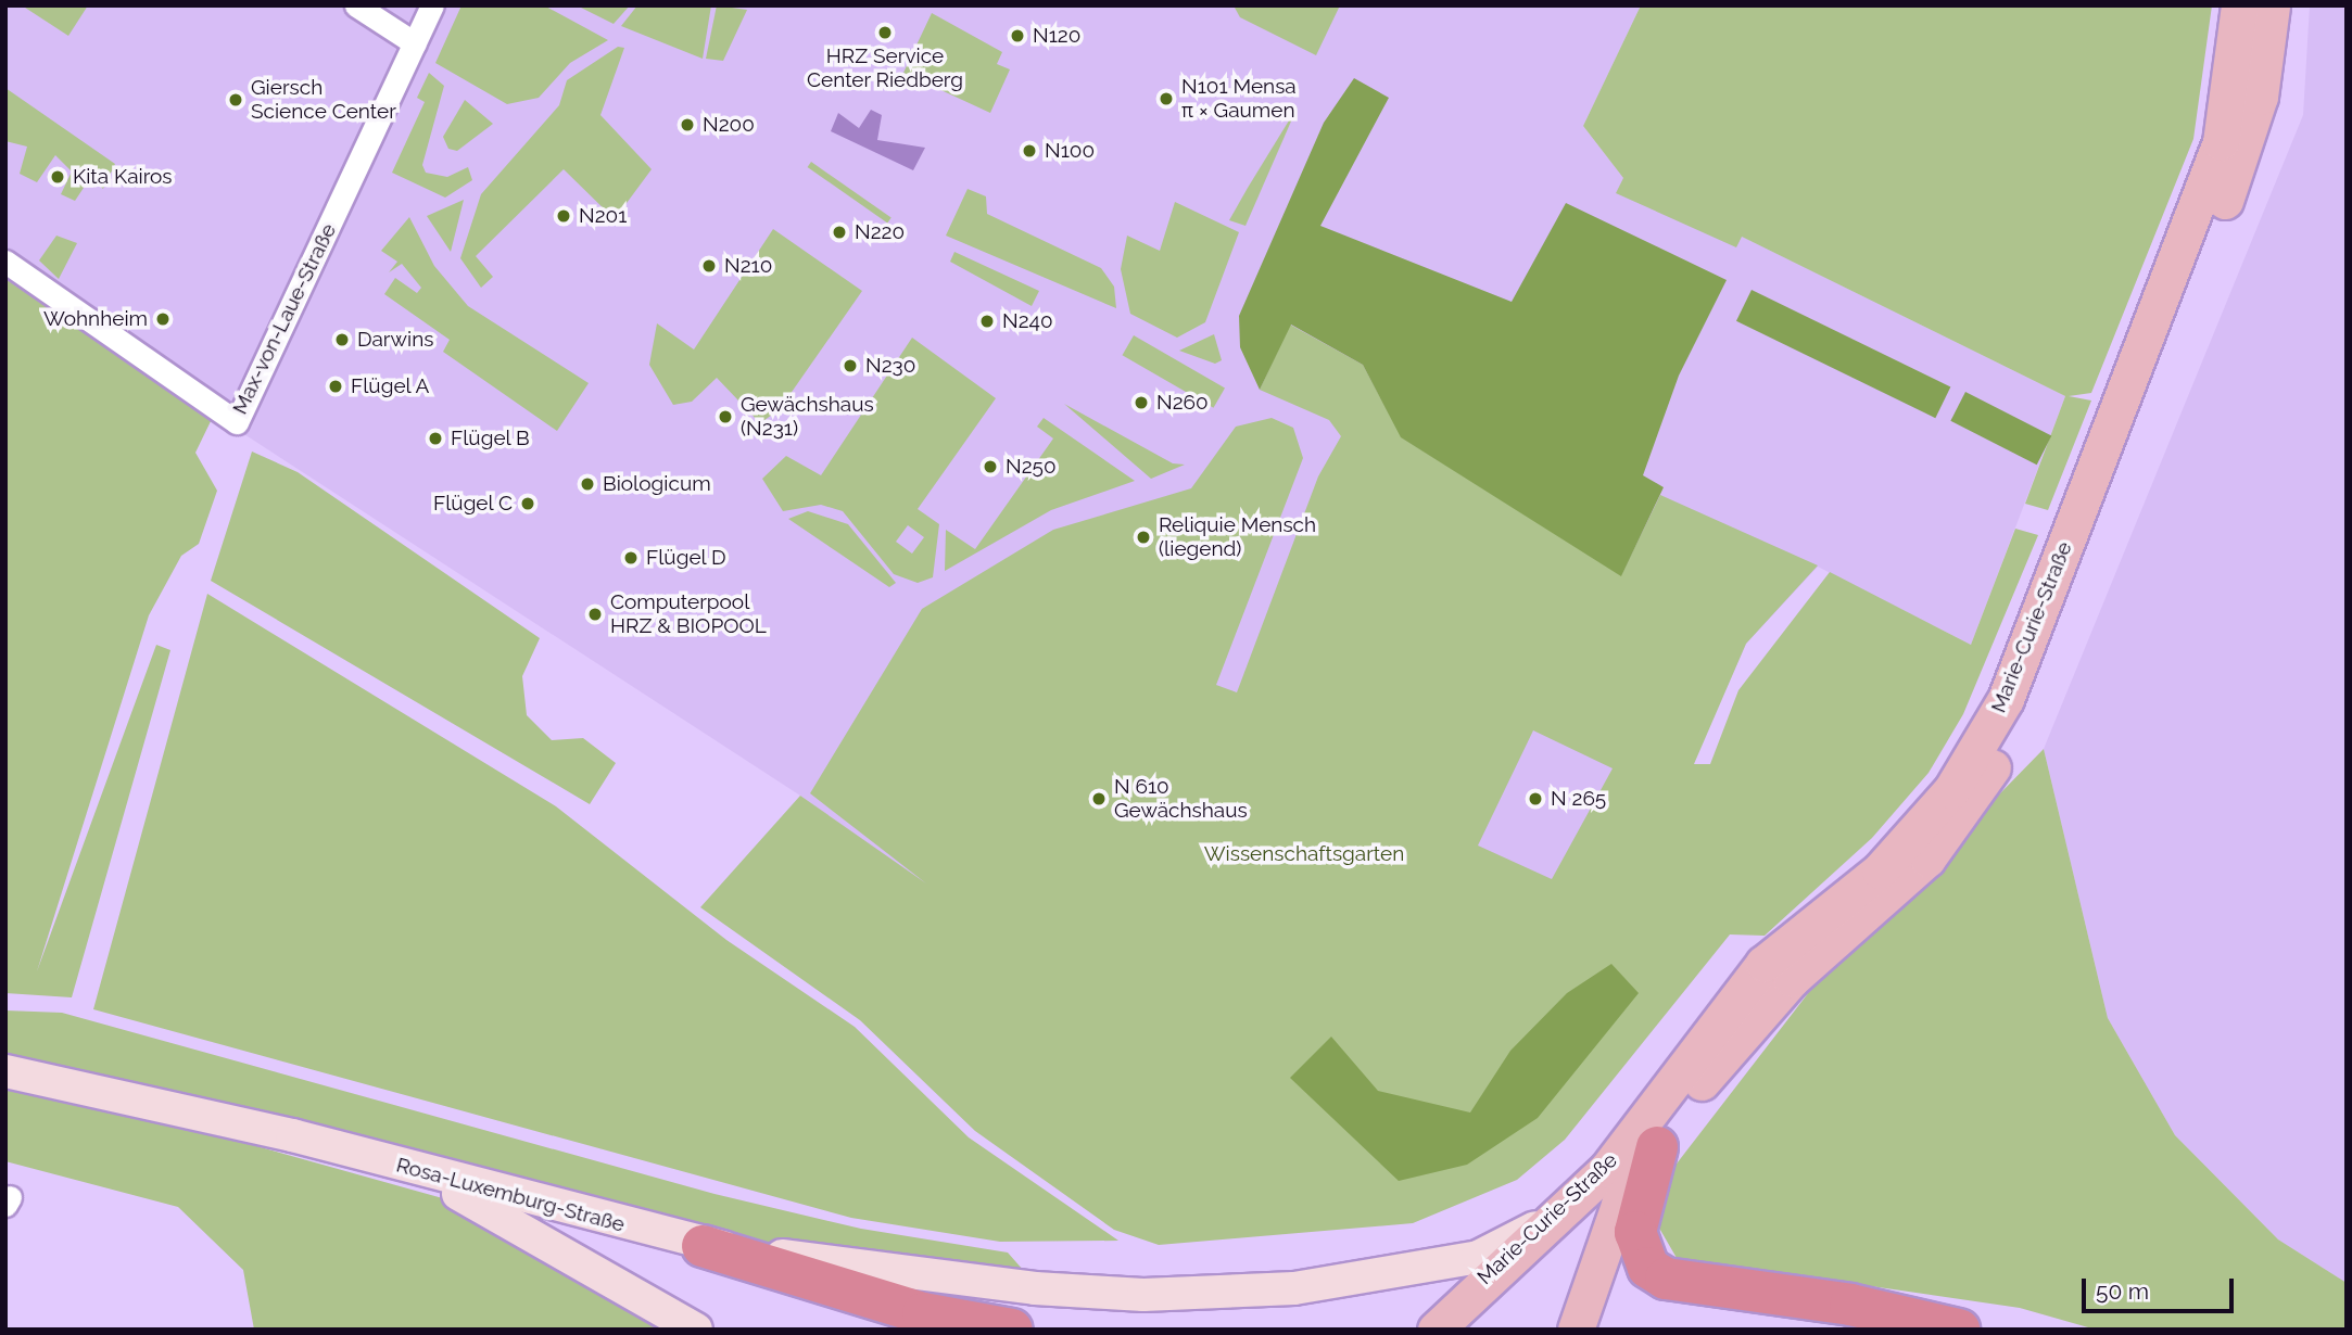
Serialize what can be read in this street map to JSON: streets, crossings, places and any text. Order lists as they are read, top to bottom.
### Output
{
  "streets": {
    "highway": ["Rosa-Luxemburg-Straße"],
    "main road": ["Marie-Curie-Straße"],
    "street": ["Max-von-Laue-Straße"]
  },
  "parks": ["Wissenschaftsgarten"],
  "places": [
    "HRZ Service Center Riedberg",
    "N120",
    "N101 Mensa π × Gaumen",
    "Giersch Science Center",
    "N200",
    "N100",
    "Kita Kairos",
    "N201",
    "N220",
    "N210",
    "Wohnheim",
    "N240",
    "Darwins",
    "N230",
    "Flügel A",
    "N260",
    "Gewächshaus (N231)",
    "Flügel B",
    "N250",
    "Biologicum",
    "Flügel C",
    "Reliquie Mensch (liegend)",
    "Flügel D",
    "Computerpool HRZ & BIOPOOL",
    "N 610 Gewächshaus",
    "N 265"
  ],
  "scale_bar": "50 m"
}
